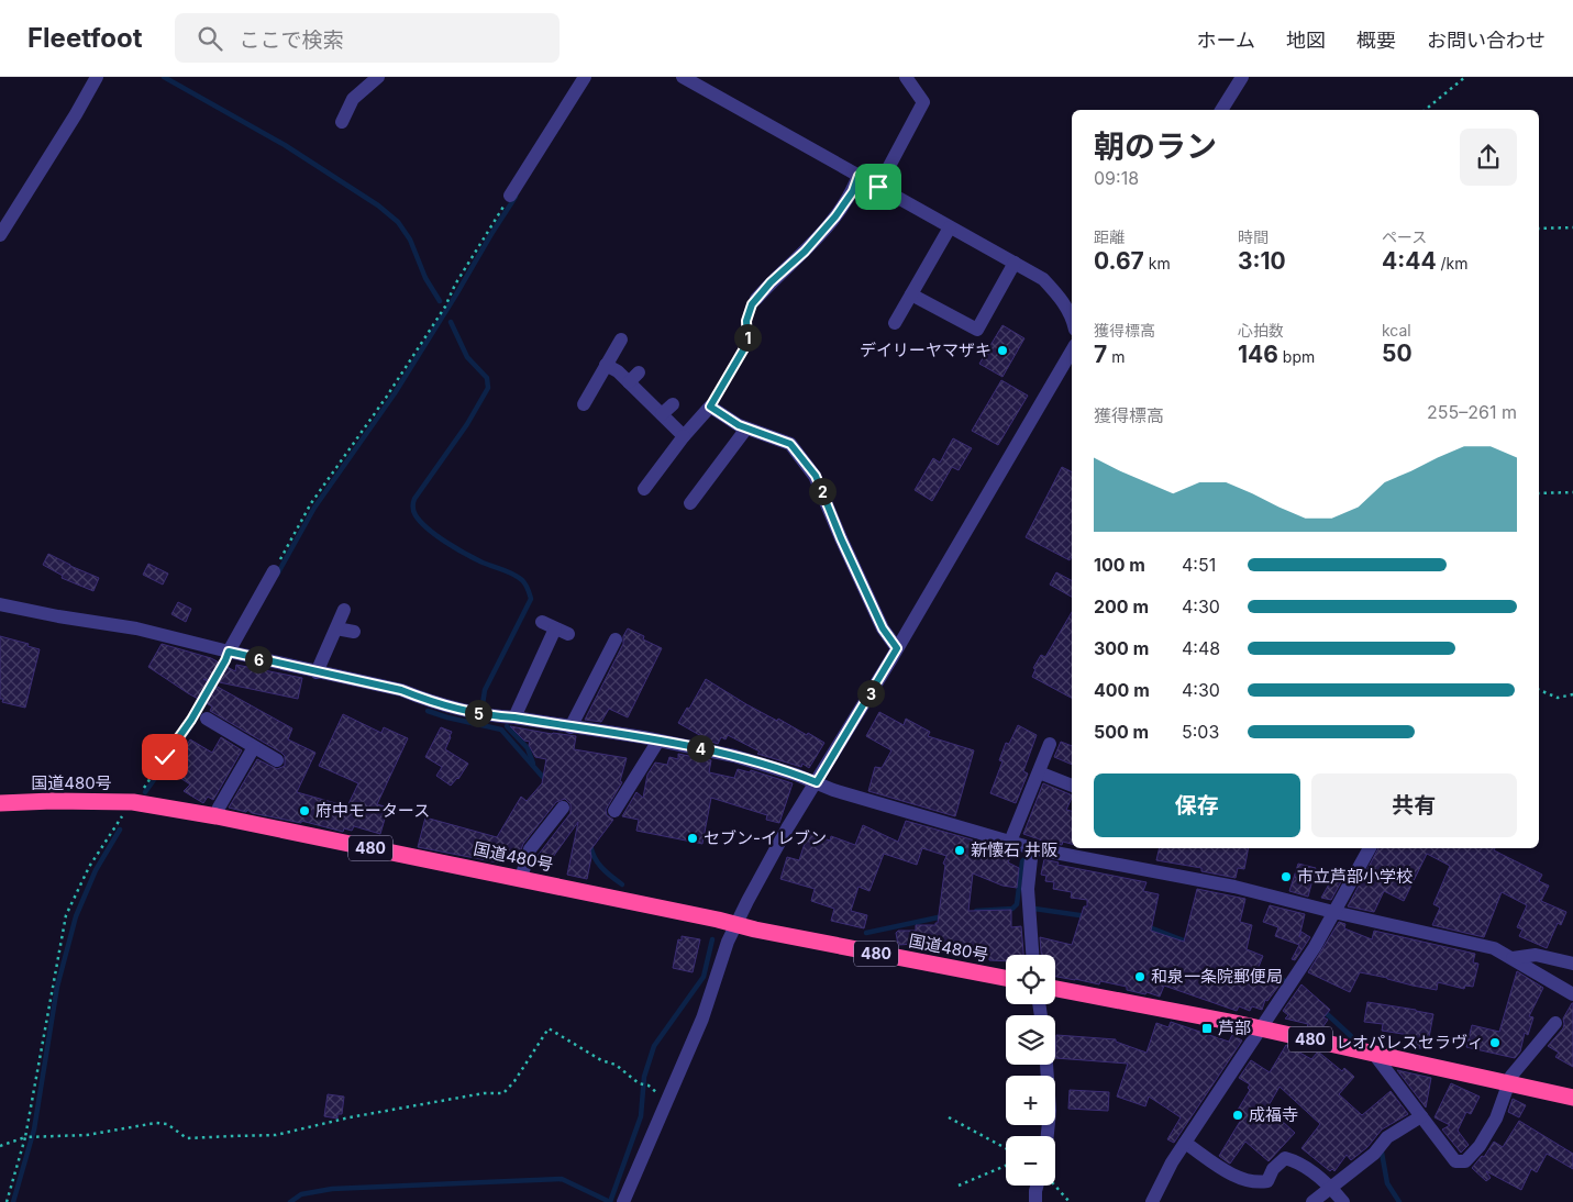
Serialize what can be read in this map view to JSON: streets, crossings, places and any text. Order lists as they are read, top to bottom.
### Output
{
  "streets": {
    "highway": ["国道480号", "480"]
  },
  "places": {
    "other": [
      "デイリーヤマザキ",
      "府中モータース",
      "セブン-イレブン",
      "新懐石 井阪",
      "市立芦部小学校",
      "和泉一条院郵便局",
      "レオパレスセラヴィ",
      "成福寺"
    ],
    "transit": ["芦部"]
  },
  "page": {
    "header": "Fleetfoot",
    "search": "ここで検索",
    "nav": [
      "ホーム",
      "地図",
      "概要",
      "お問い合わせ"
    ],
    "heading": ["朝のラン", "09:18"],
    "stats": [
      ["距離", "0.67 km"],
      ["時間", "3:10"],
      ["ペース", "4:44 /km"],
      ["獲得標高", "7 m"],
      ["心拍数", "146 bpm"],
      ["kcal", "50"]
    ],
    "pins": [
      "1",
      "2",
      "6",
      "3",
      "5",
      "4"
    ],
    "chart": ["獲得標高", "255–261 m"],
    "list": [
      {
        "name": "100 m",
        "note": "4:51"
      },
      {
        "name": "200 m",
        "note": "4:30"
      },
      {
        "name": "300 m",
        "note": "4:48"
      },
      {
        "name": "400 m",
        "note": "4:30"
      },
      {
        "name": "500 m",
        "note": "5:03"
      }
    ],
    "buttons": ["保存", "共有"],
    "map_buttons": ["+", "−"]
  }
}
